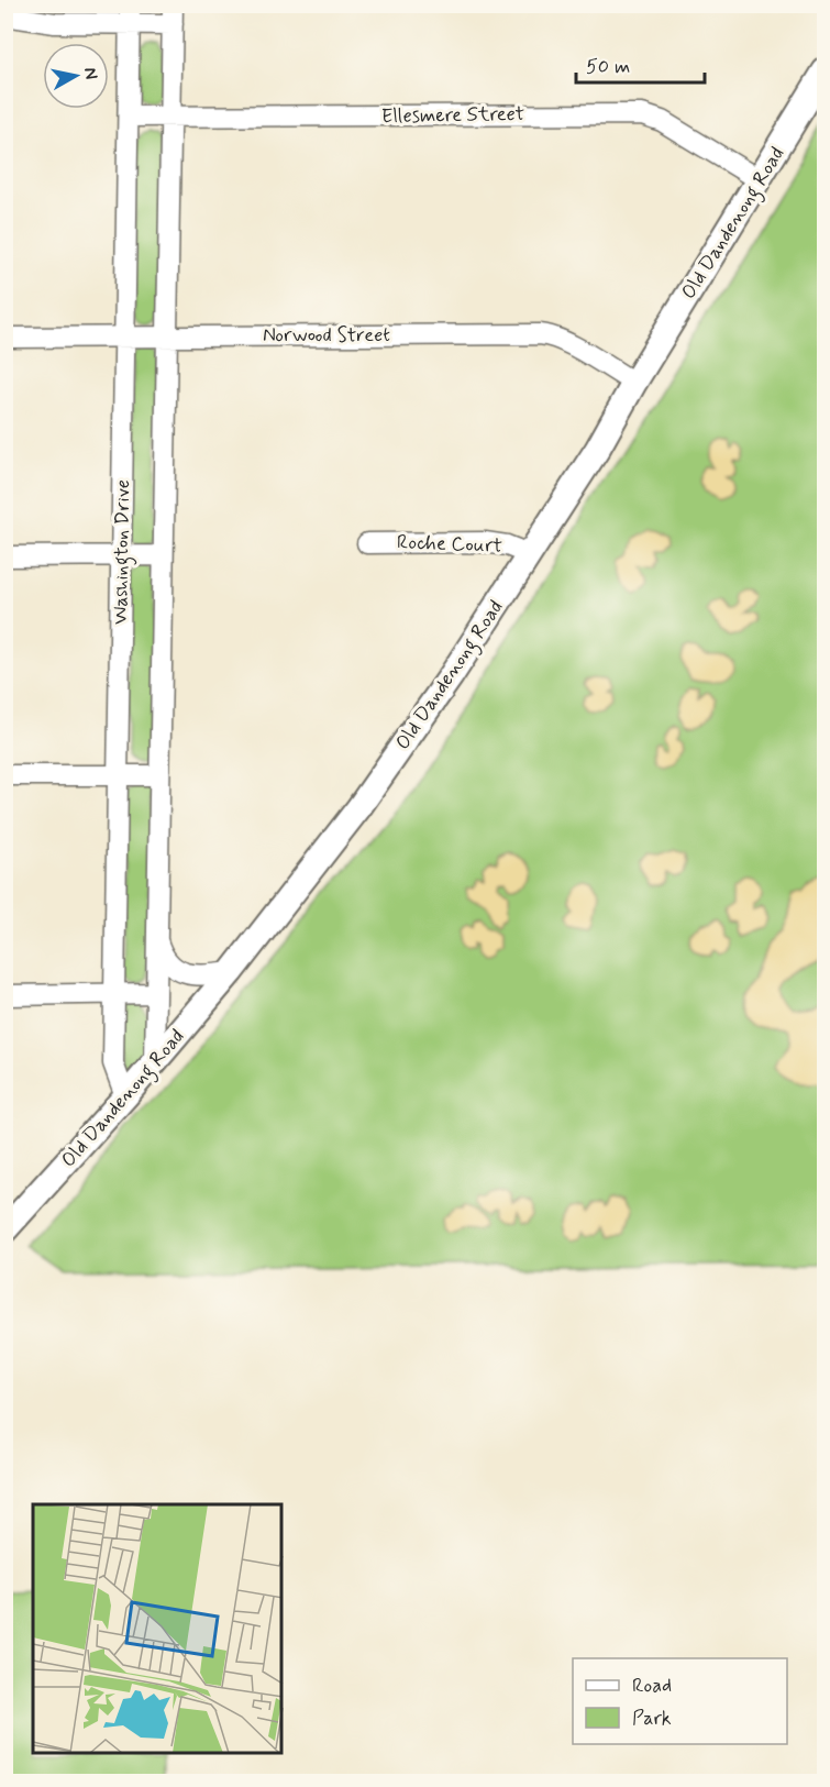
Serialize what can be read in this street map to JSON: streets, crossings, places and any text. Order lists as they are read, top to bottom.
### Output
{
  "streets": {
    "main road": ["Old Dandenong Road"],
    "street": [
      "Ellesmere Street",
      "Norwood Street",
      "Roche Court",
      "Washington Drive"
    ]
  },
  "crossings": [
    ["Ellesmere Street", "Old Dandenong Road"],
    ["Ellesmere Street", "Washington Drive"],
    ["Old Dandenong Road", "Norwood Street"],
    ["Old Dandenong Road", "Roche Court"],
    ["Old Dandenong Road", "Washington Drive"],
    ["Norwood Street", "Washington Drive"]
  ],
  "legend": ["Road", "Park"],
  "scale_bar": "50 m",
  "north": "right"
}
